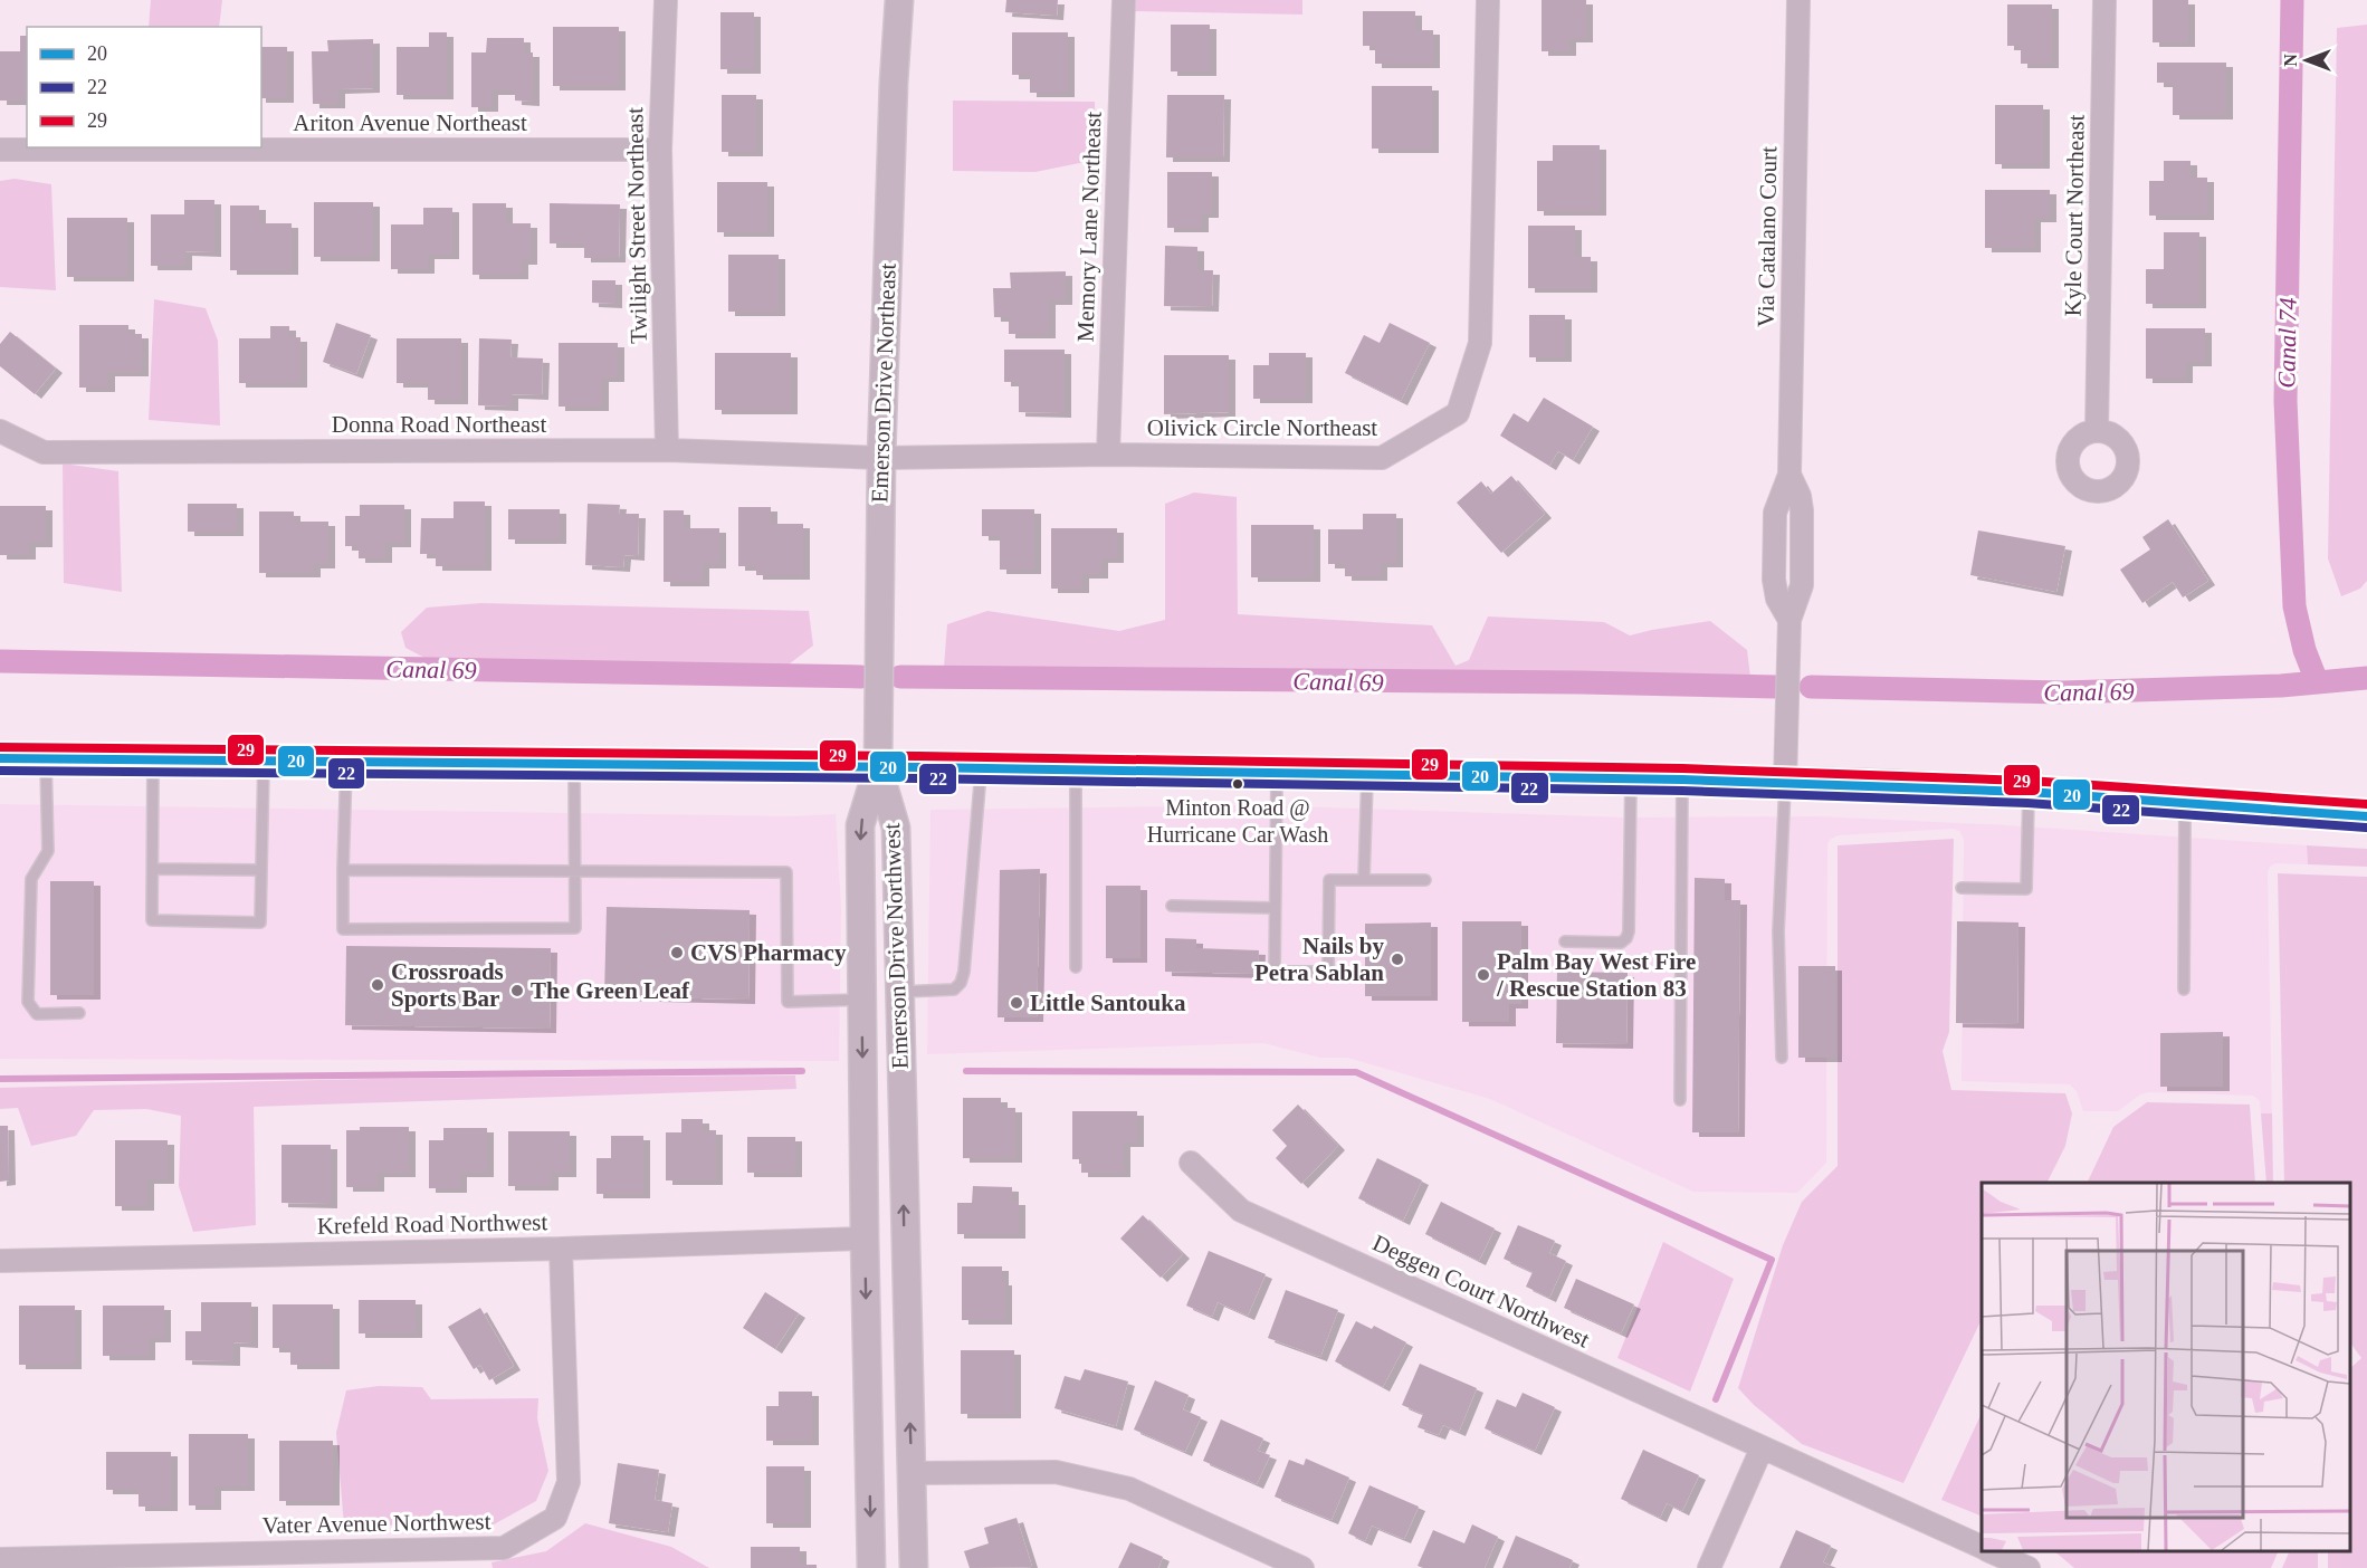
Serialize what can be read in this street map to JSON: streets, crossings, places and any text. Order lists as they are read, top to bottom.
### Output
{
  "streets": {
    "street": [
      "Ariton Avenue Northeast",
      "Kyle Court Northeast",
      "Twilight Street Northeast",
      "Memory Lane Northeast",
      "Via Catalano Court",
      "Emerson Drive Northeast",
      "Donna Road Northeast",
      "Olivick Circle Northeast",
      "Emerson Drive Northwest",
      "Krefeld Road Northwest",
      "Deggen Court Northwest",
      "Vater Avenue Northwest"
    ]
  },
  "crossings": [
    ["Ariton Avenue Northeast", "Twilight Street Northeast"],
    ["Twilight Street Northeast", "Donna Road Northeast"],
    ["Memory Lane Northeast", "Olivick Circle Northeast"],
    ["Emerson Drive Northeast", "Donna Road Northeast"],
    ["Emerson Drive Northeast", "Olivick Circle Northeast"],
    ["Emerson Drive Northeast", "Emerson Drive Northwest"],
    ["Donna Road Northeast", "Olivick Circle Northeast"],
    ["Emerson Drive Northwest", "Krefeld Road Northwest"],
    ["Krefeld Road Northwest", "Vater Avenue Northwest"]
  ],
  "water": ["Canal 74", "Canal 69"],
  "places": [
    "Minton Road @ Hurricane Car Wash",
    "CVS Pharmacy",
    "Nails by Petra Sablan",
    "Palm Bay West Fire / Rescue Station 83",
    "Crossroads Sports Bar",
    "The Green Leaf",
    "Little Santouka"
  ],
  "lines": ["transit line 29", "transit line 20", "transit line 22"],
  "legend": ["20", "22", "29"],
  "north": "left"
}
